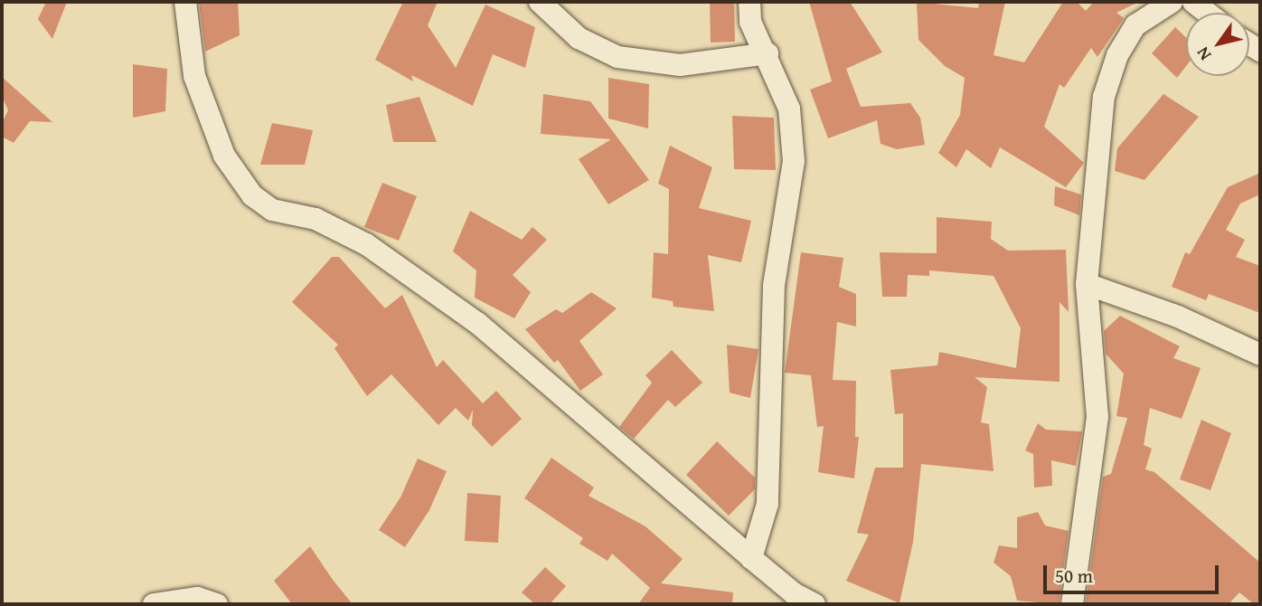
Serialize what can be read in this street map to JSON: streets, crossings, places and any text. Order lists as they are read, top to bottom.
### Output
{
  "scale_bar": "50 m",
  "north": "bottom left"
}
